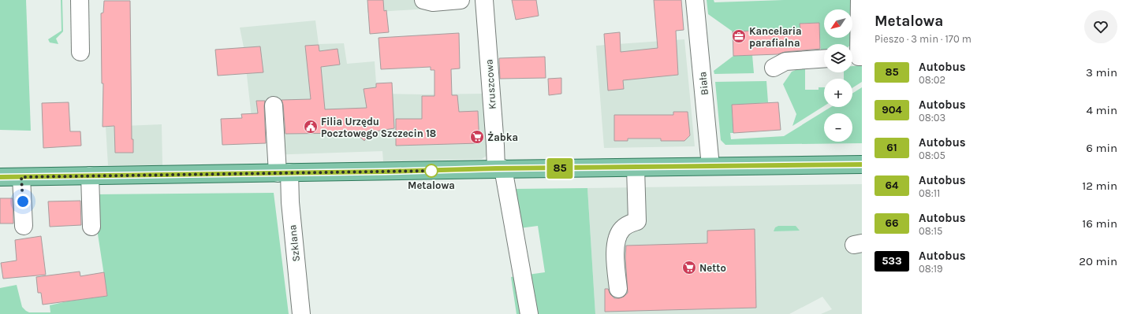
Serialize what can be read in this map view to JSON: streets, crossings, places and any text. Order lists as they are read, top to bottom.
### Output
{
  "streets": {
    "street": ["Biała", "Kruszcowa", "Szklana"]
  },
  "places": {
    "office": ["Kancelaria parafialna"],
    "public building": ["Filia Urzędu Pocztowego Szczecin 18"],
    "supermarket": ["Żabka", "Netto"],
    "other": ["Metalowa"]
  },
  "lines": ["bus line 85"],
  "north": "bottom left",
  "page": {
    "on_map": "85",
    "heading": ["Metalowa", "Pieszo · 3 min · 170 m"],
    "map_buttons": ["+", "−"],
    "list": [
      {
        "mark": "85",
        "name": "Autobus",
        "note": "08:02",
        "value": "3 min"
      },
      {
        "mark": "904",
        "name": "Autobus",
        "note": "08:03",
        "value": "4 min"
      },
      {
        "mark": "61",
        "name": "Autobus",
        "note": "08:05",
        "value": "6 min"
      },
      {
        "mark": "64",
        "name": "Autobus",
        "note": "08:11",
        "value": "12 min"
      },
      {
        "mark": "66",
        "name": "Autobus",
        "note": "08:15",
        "value": "16 min"
      },
      {
        "mark": "533",
        "name": "Autobus",
        "note": "08:19",
        "value": "20 min"
      }
    ]
  }
}
